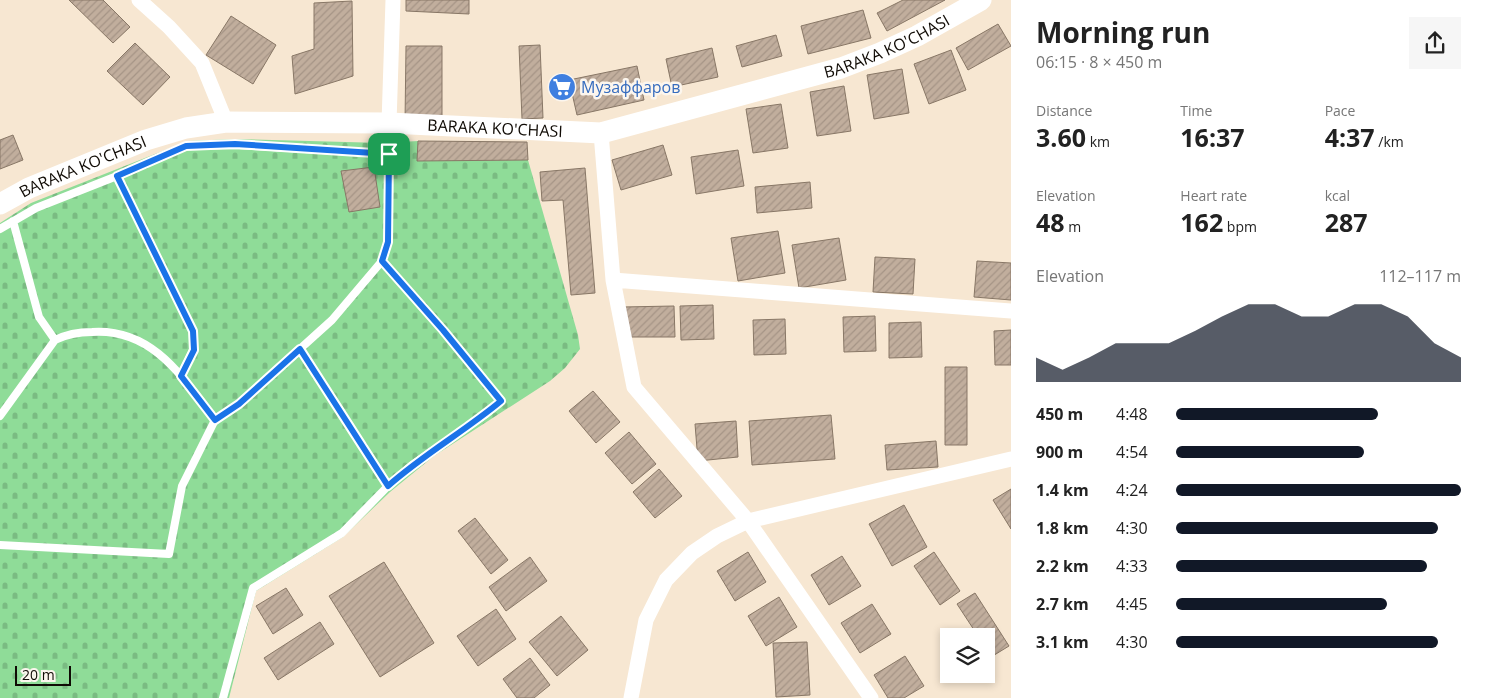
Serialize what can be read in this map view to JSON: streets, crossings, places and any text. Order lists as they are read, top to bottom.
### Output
{
  "streets": {
    "main road": ["BARAKA KO'CHASI"]
  },
  "places": {
    "supermarket": ["Музаффаров"]
  },
  "scale_bar": "20 m",
  "page": {
    "heading": ["Morning run", "06:15 · 8 × 450 m"],
    "stats": [
      ["Distance", "3.60 km"],
      ["Time", "16:37"],
      ["Pace", "4:37 /km"],
      ["Elevation", "48 m"],
      ["Heart rate", "162 bpm"],
      ["kcal", "287"]
    ],
    "chart": ["Elevation", "112–117 m"],
    "list": [
      {
        "name": "450 m",
        "note": "4:48"
      },
      {
        "name": "900 m",
        "note": "4:54"
      },
      {
        "name": "1.4 km",
        "note": "4:24"
      },
      {
        "name": "1.8 km",
        "note": "4:30"
      },
      {
        "name": "2.2 km",
        "note": "4:33"
      },
      {
        "name": "2.7 km",
        "note": "4:45"
      },
      {
        "name": "3.1 km",
        "note": "4:30"
      }
    ],
    "scale": "20 m"
  }
}
